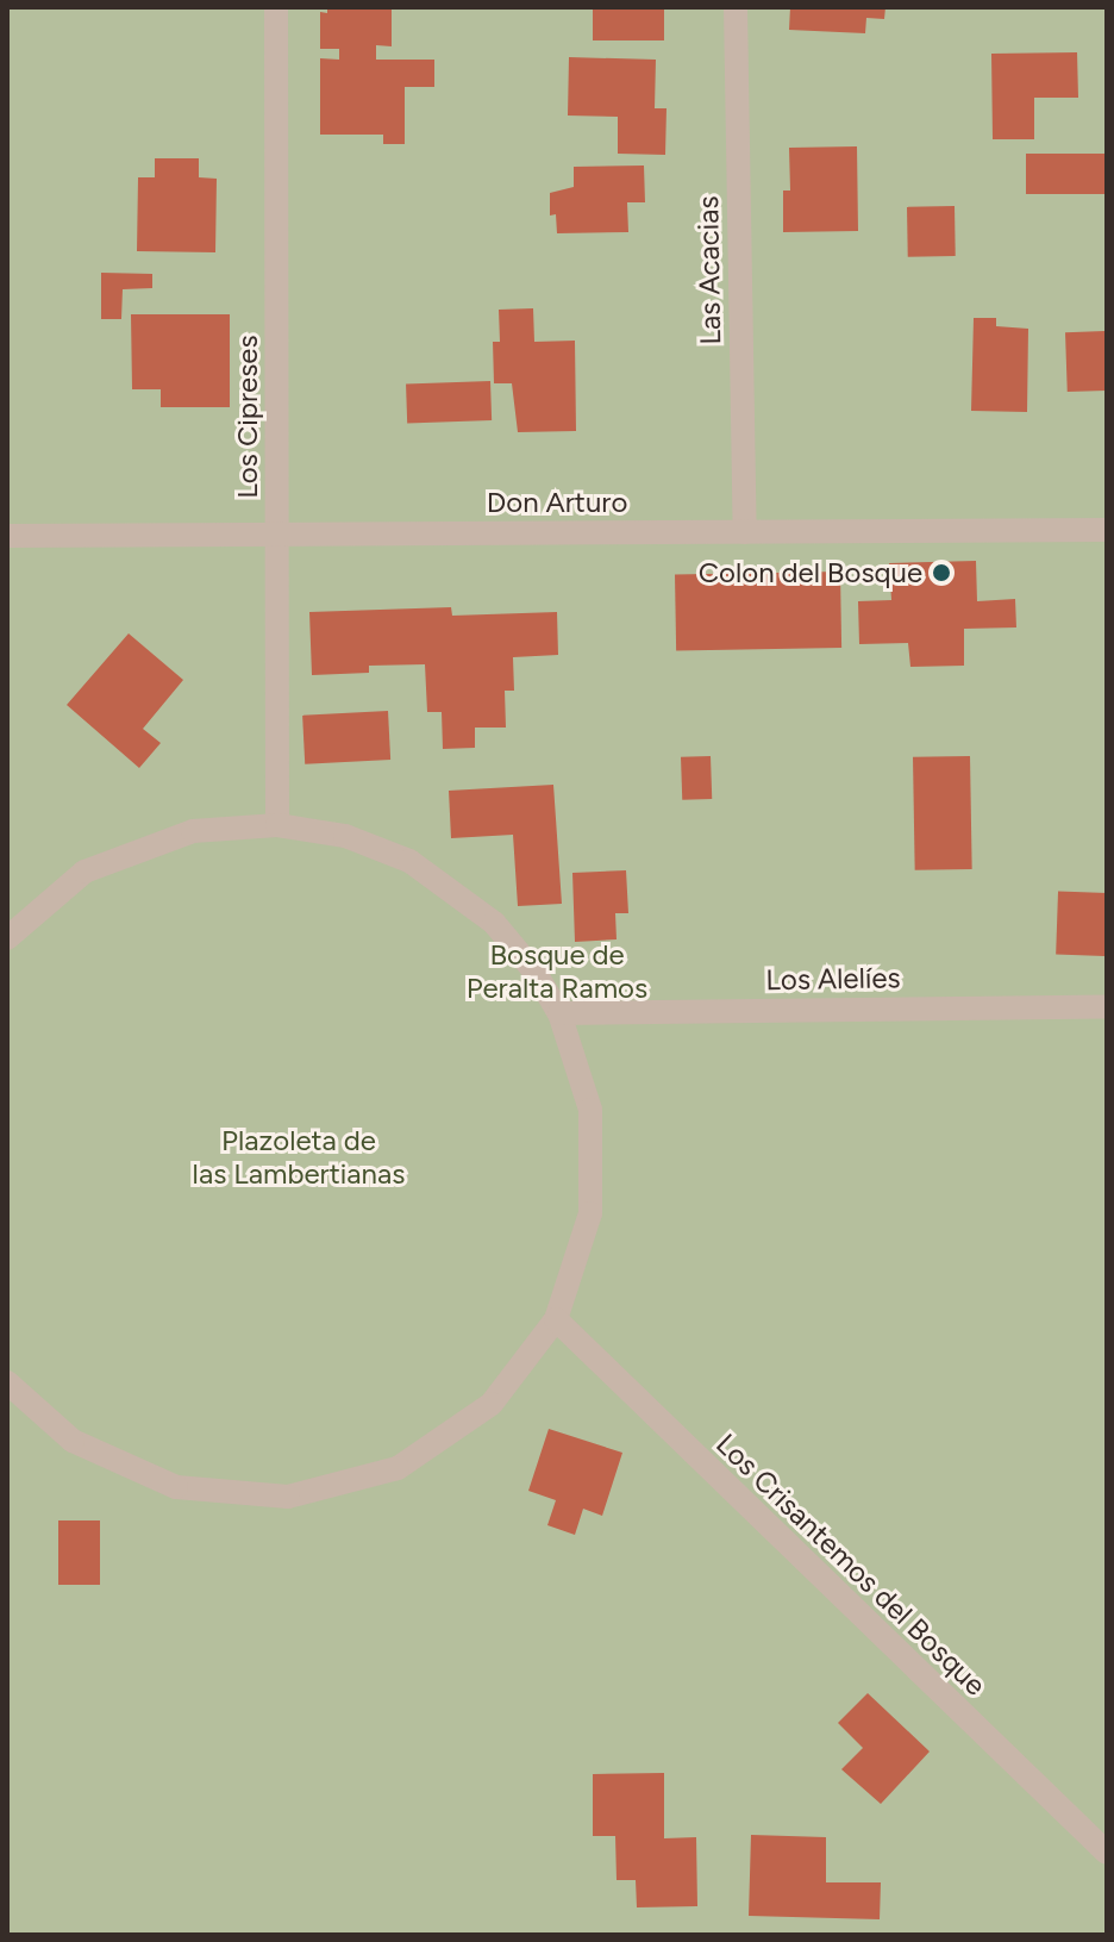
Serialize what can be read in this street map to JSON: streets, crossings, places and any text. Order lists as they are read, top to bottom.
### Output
{
  "streets": {
    "street": [
      "Las Acacias",
      "Los Cipreses",
      "Don Arturo",
      "Los Alelíes",
      "Los Crisantemos del Bosque"
    ]
  },
  "crossings": [
    ["Las Acacias", "Don Arturo"],
    ["Los Cipreses", "Don Arturo"]
  ],
  "parks": ["Bosque de Peralta Ramos", "Plazoleta de las Lambertianas"],
  "places": ["Colon del Bosque"]
}
